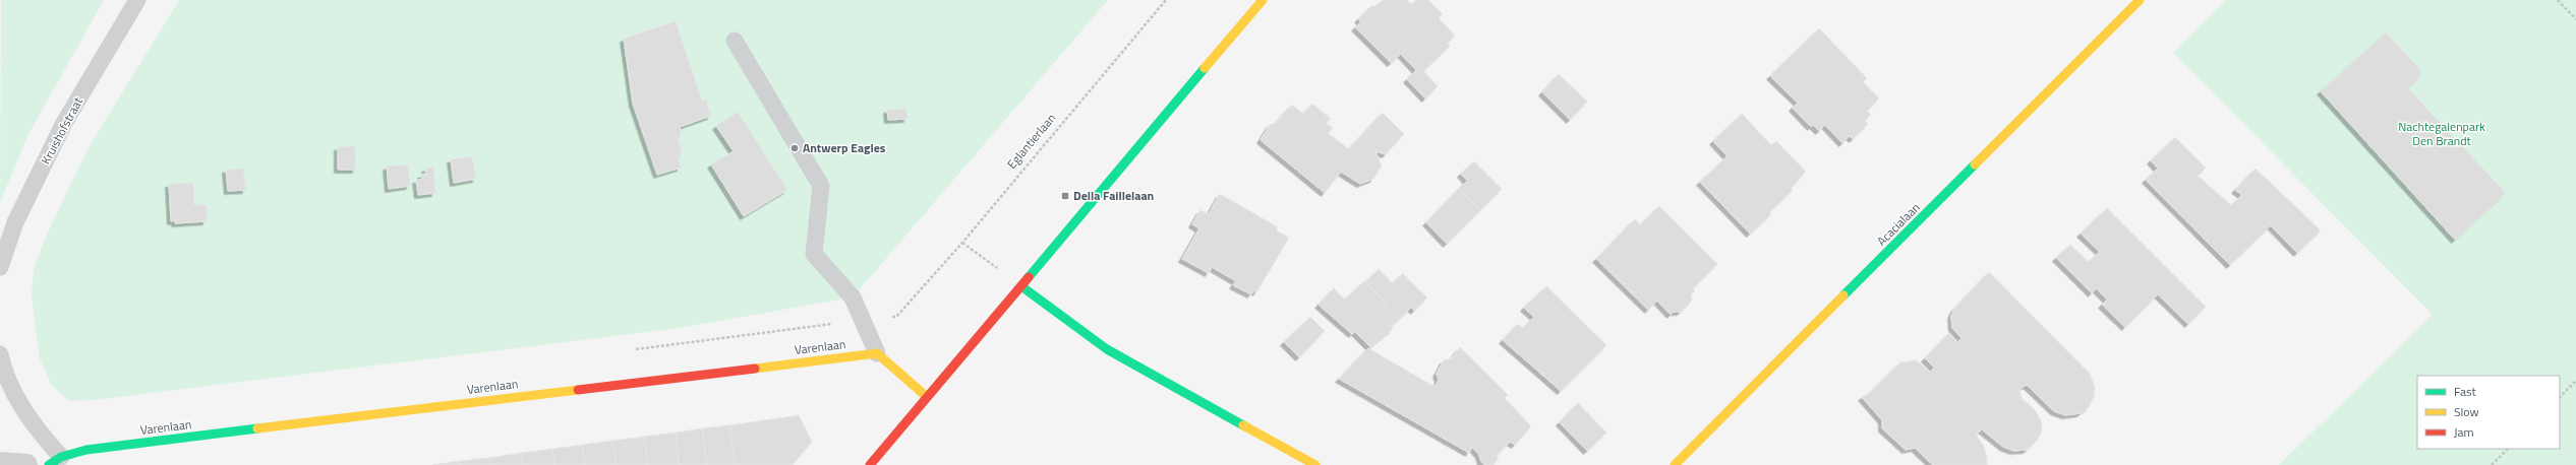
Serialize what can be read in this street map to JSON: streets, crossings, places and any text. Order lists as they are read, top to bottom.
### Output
{
  "streets": {
    "street": ["Acacialaan", "Varenlaan"],
    "lane": ["Kruishofstraat"],
    "path": ["Eglantierlaan"]
  },
  "parks": ["Nachtegalenpark Den Brandt"],
  "places": {
    "other": ["Antwerp Eagles"],
    "transit": ["Della Faillelaan"]
  },
  "legend": ["Fast", "Slow", "Jam"]
}
